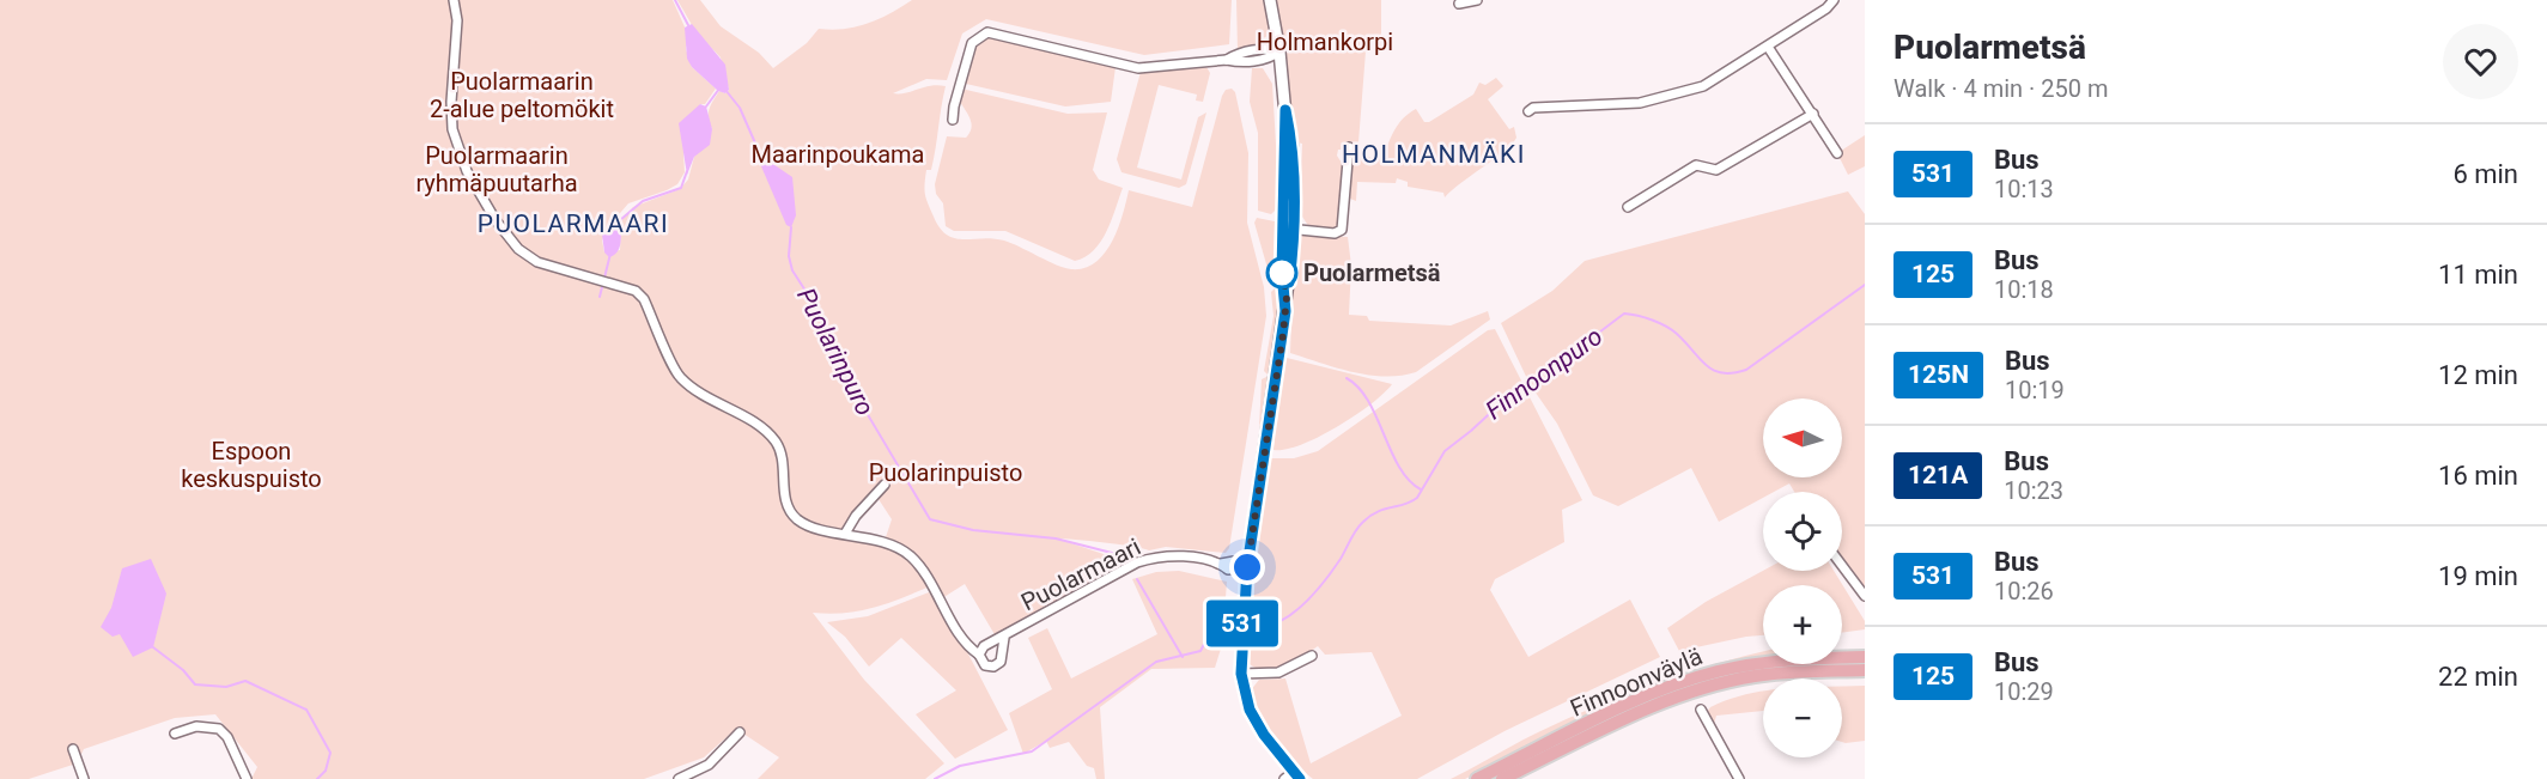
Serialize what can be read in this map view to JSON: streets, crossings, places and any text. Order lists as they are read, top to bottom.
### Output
{
  "streets": {
    "main road": ["Finnoonväylä"],
    "street": ["Puolarmaari"]
  },
  "districts": ["HOLMANMÄKI", "PUOLARMAARI"],
  "water": ["Puolarinpuro", "Finnoonpuro"],
  "parks": [
    "Holmankorpi",
    "Puolarmaarin 2-alue peltomökit",
    "Maarinpoukama",
    "Puolarmaarin ryhmäpuutarha",
    "Espoon keskuspuisto",
    "Puolarinpuisto"
  ],
  "places": ["Puolarmetsä"],
  "lines": ["bus line 531"],
  "north": "left",
  "page": {
    "on_map": "531",
    "heading": ["Puolarmetsä", "Walk · 4 min · 250 m"],
    "list": [
      {
        "mark": "531",
        "name": "Bus",
        "note": "10:13",
        "value": "6 min"
      },
      {
        "mark": "125",
        "name": "Bus",
        "note": "10:18",
        "value": "11 min"
      },
      {
        "mark": "125N",
        "name": "Bus",
        "note": "10:19",
        "value": "12 min"
      },
      {
        "mark": "121A",
        "name": "Bus",
        "note": "10:23",
        "value": "16 min"
      },
      {
        "mark": "531",
        "name": "Bus",
        "note": "10:26",
        "value": "19 min"
      },
      {
        "mark": "125",
        "name": "Bus",
        "note": "10:29",
        "value": "22 min"
      }
    ],
    "map_buttons": ["+", "−"]
  }
}
